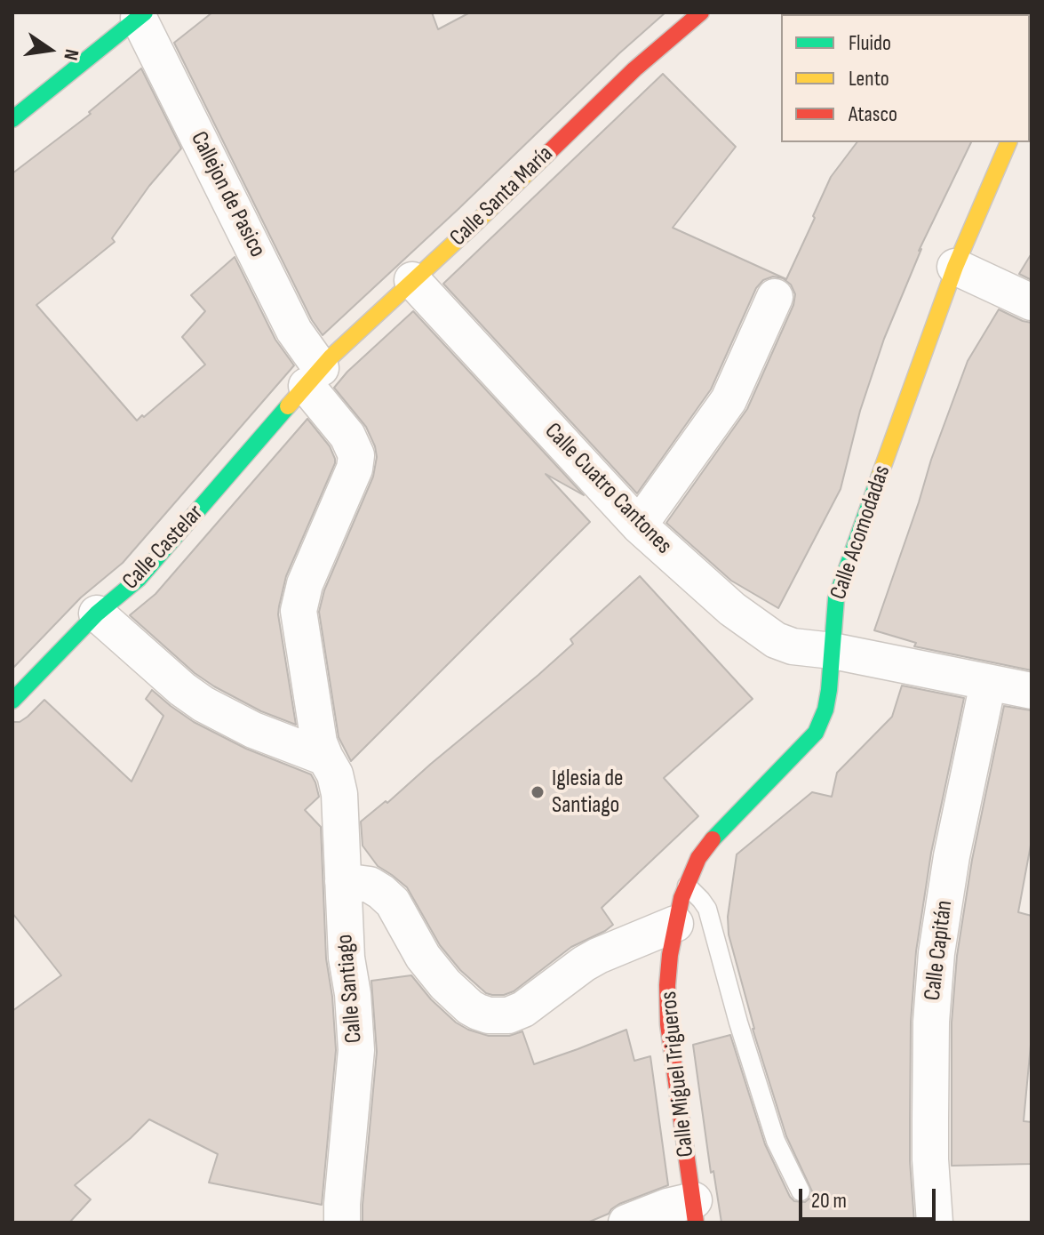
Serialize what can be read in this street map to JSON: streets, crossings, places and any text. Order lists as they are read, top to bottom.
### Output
{
  "streets": {
    "street": [
      "Callejon de Pasico",
      "Calle Santa María",
      "Calle Cuatro Cantones",
      "Calle Acomodadas",
      "Calle Castelar",
      "Calle Capitán",
      "Calle Santiago",
      "Calle Miguel Trigueros"
    ]
  },
  "crossings": [
    ["Callejon de Pasico", "Calle Santa María"],
    ["Callejon de Pasico", "Calle Castelar"],
    ["Callejon de Pasico", "Calle Santiago"],
    ["Calle Santa María", "Calle Cuatro Cantones"],
    ["Calle Santa María", "Calle Castelar"],
    ["Calle Cuatro Cantones", "Calle Acomodadas"],
    ["Calle Acomodadas", "Calle Miguel Trigueros"]
  ],
  "places": ["Iglesia de Santiago"],
  "legend": ["Fluido", "Lento", "Atasco"],
  "scale_bar": "20 m",
  "north": "right"
}
